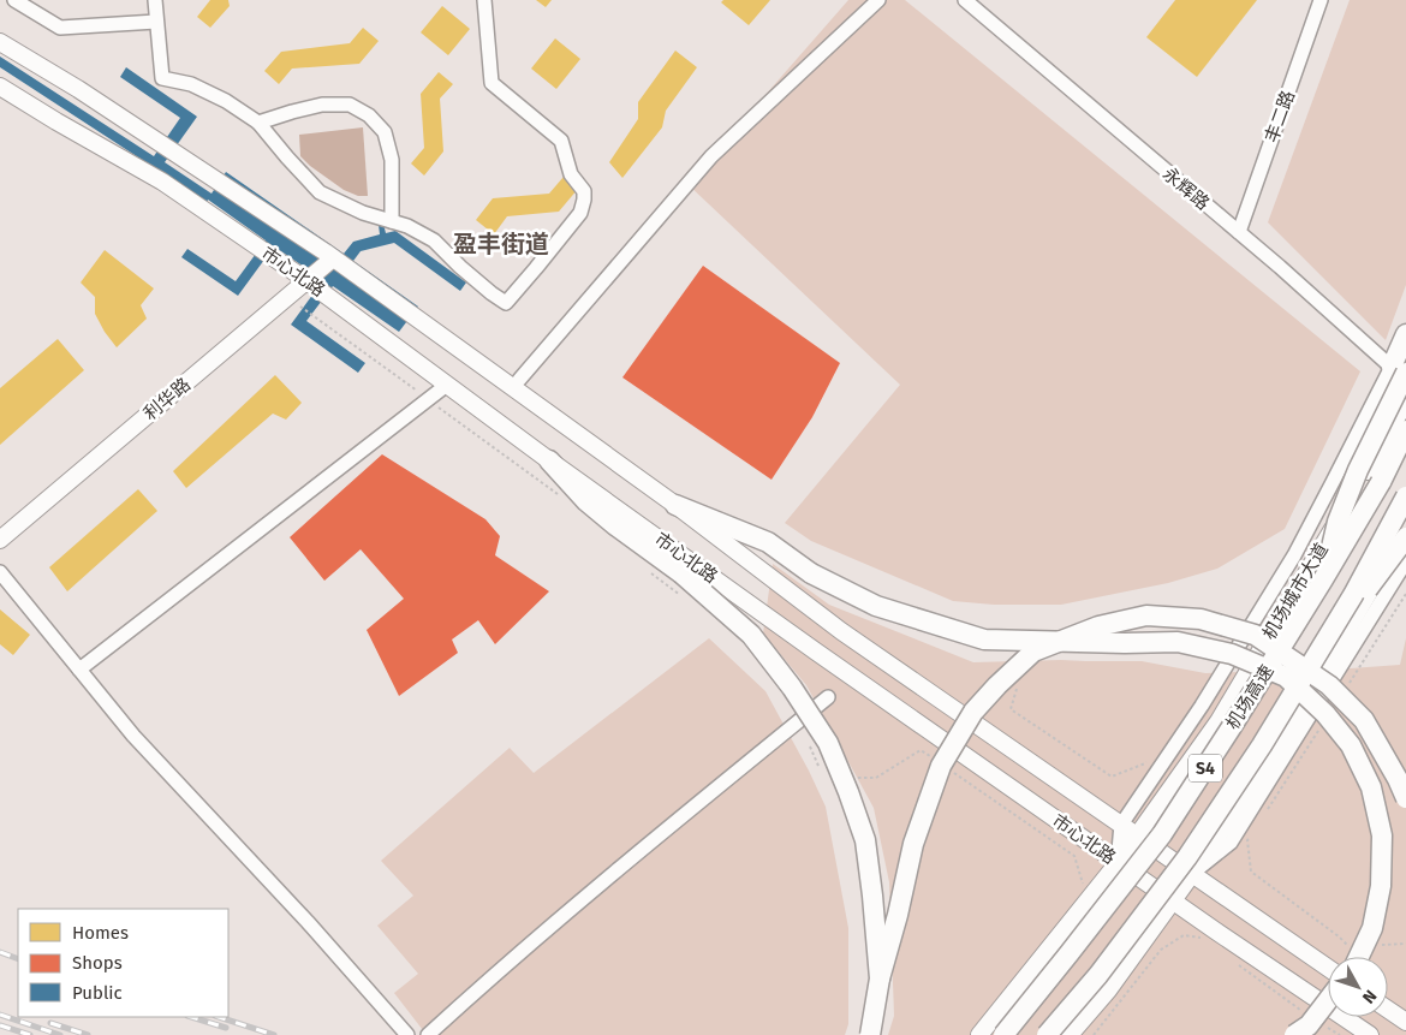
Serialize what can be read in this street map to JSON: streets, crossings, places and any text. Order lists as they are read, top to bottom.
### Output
{
  "streets": {
    "highway": ["机场高速", "S4"],
    "main road": ["市心北路", "利华路", "机场城市大道"],
    "street": ["丰二路", "永辉路"]
  },
  "crossings": [
    ["丰二路", "永辉路"],
    ["市心北路", "利华路"],
    ["市心北路", "机场城市大道"]
  ],
  "districts": ["盈丰街道"],
  "legend": ["Homes", "Shops", "Public"],
  "north": "bottom right"
}
